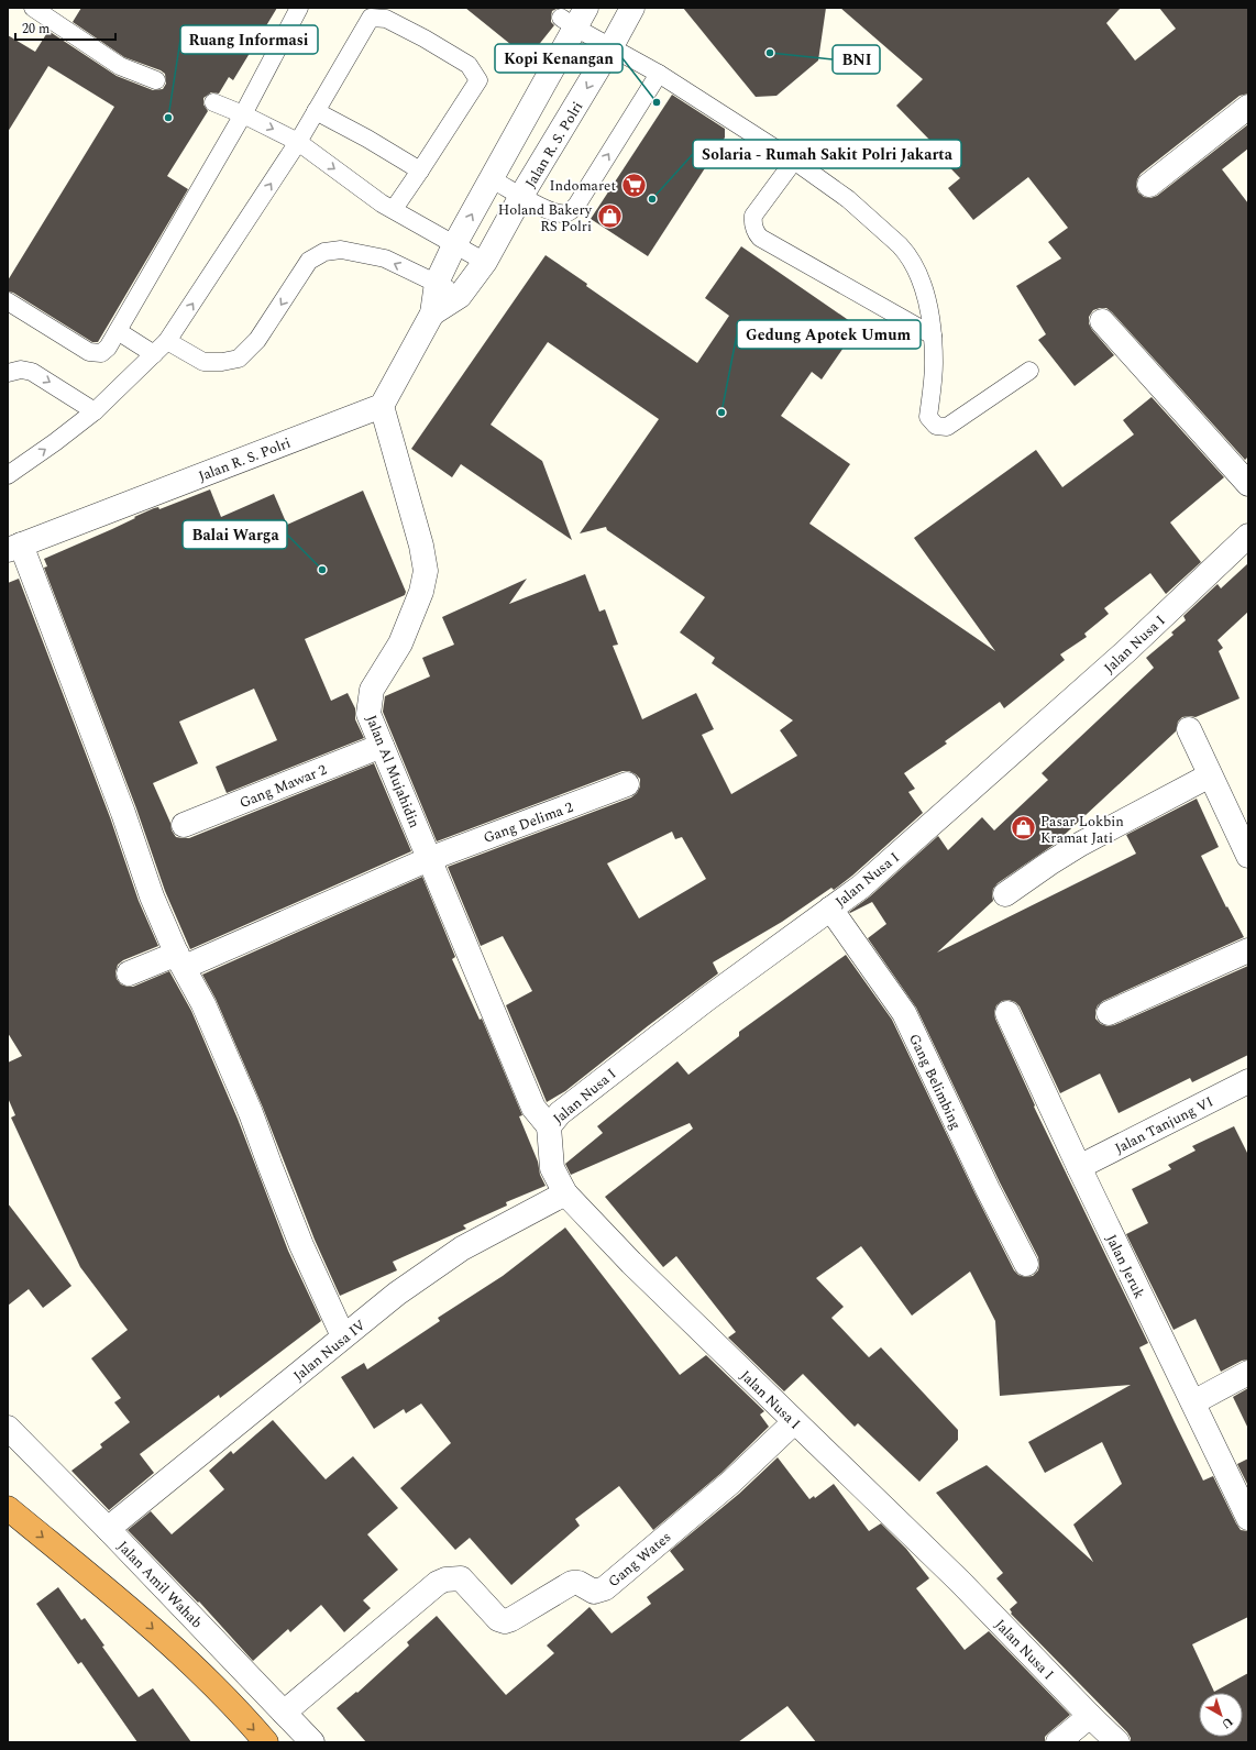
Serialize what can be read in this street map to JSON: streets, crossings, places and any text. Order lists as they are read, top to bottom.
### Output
{
  "streets": {
    "street": [
      "Jalan R. S. Polri",
      "Jalan Nusa I",
      "Jalan Al Mujahidin",
      "Gang Mawar 2",
      "Gang Delima 2",
      "Gang Belimbing",
      "Jalan Tanjung VI",
      "Jalan Jeruk",
      "Jalan Nusa IV",
      "Gang Wates",
      "Jalan Amil Wahab"
    ]
  },
  "crossings": [
    ["Jalan R. S. Polri", "Jalan Al Mujahidin"],
    ["Jalan Nusa I", "Jalan Al Mujahidin"],
    ["Jalan Nusa I", "Gang Belimbing"],
    ["Jalan Nusa I", "Jalan Nusa IV"],
    ["Jalan Nusa I", "Gang Wates"],
    ["Jalan Al Mujahidin", "Gang Mawar 2"],
    ["Jalan Al Mujahidin", "Gang Delima 2"],
    ["Jalan Tanjung VI", "Jalan Jeruk"],
    ["Jalan Nusa IV", "Jalan Amil Wahab"],
    ["Gang Wates", "Jalan Amil Wahab"]
  ],
  "places": {
    "other": [
      "BNI",
      "Kopi Kenangan",
      "Ruang Informasi",
      "Solaria - Rumah Sakit Polri Jakarta",
      "Gedung Apotek Umum",
      "Balai Warga"
    ],
    "supermarket": ["Indomaret"],
    "shop": ["Holand Bakery RS Polri", "Pasar Lokbin Kramat Jati"]
  },
  "scale_bar": "20 m",
  "north": "bottom right"
}
